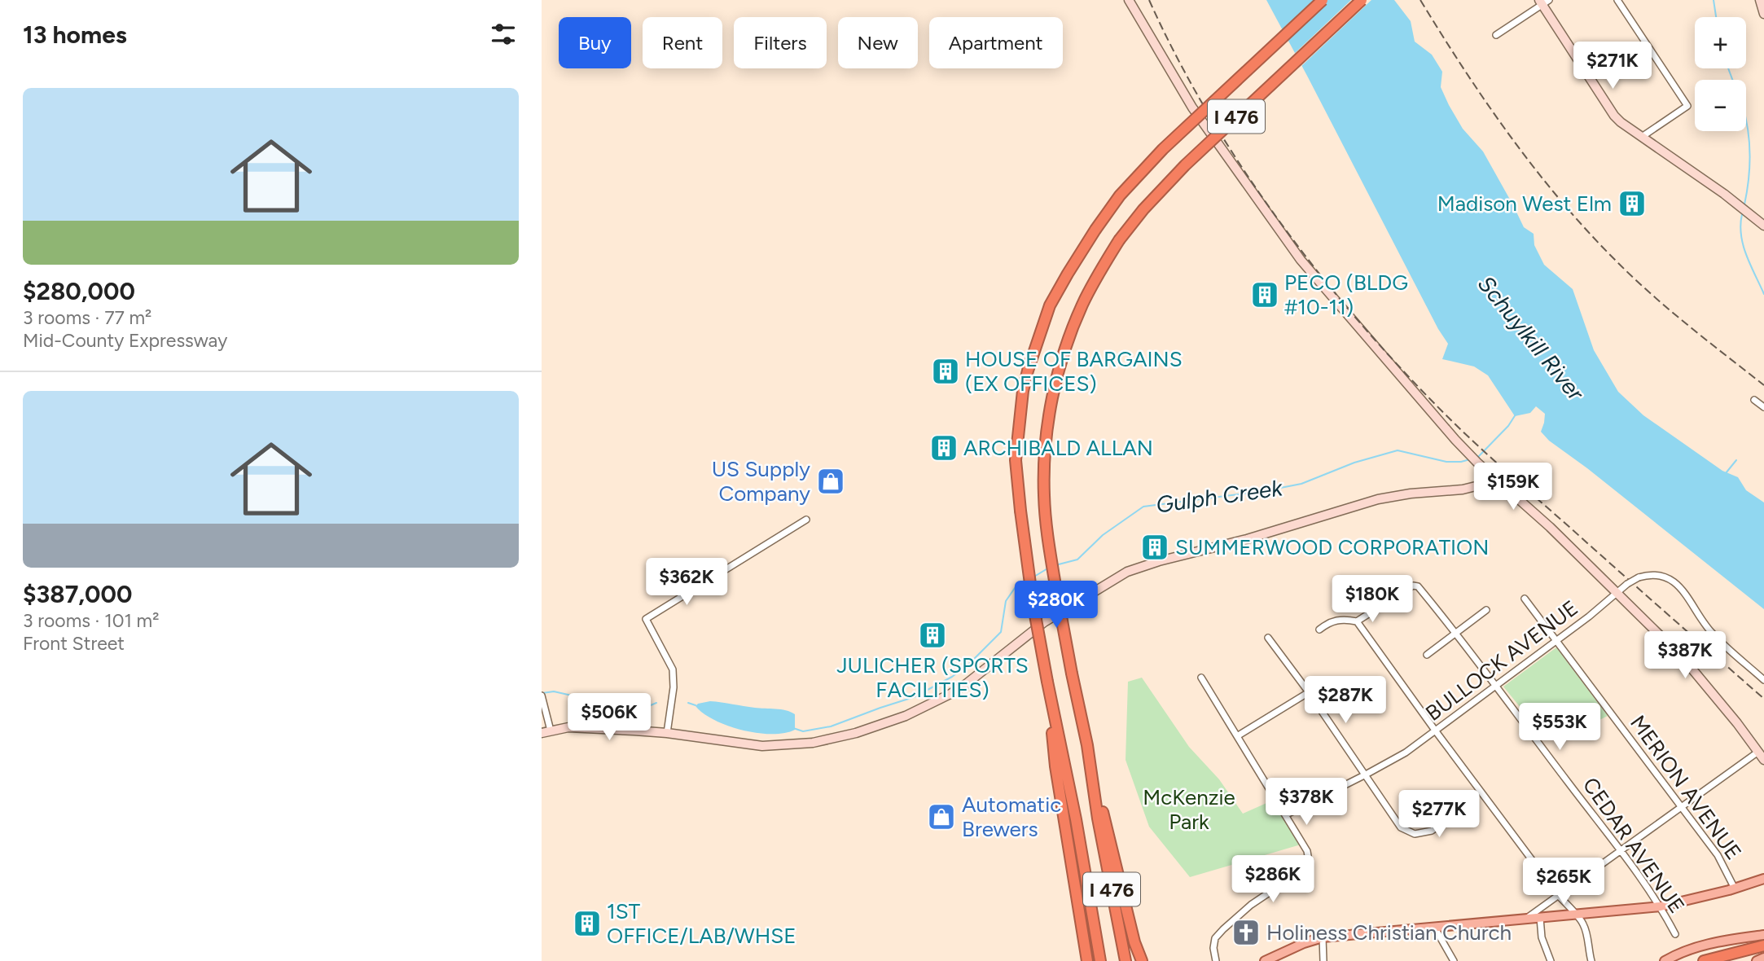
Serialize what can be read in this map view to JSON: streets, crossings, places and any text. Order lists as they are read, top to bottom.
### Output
{
  "streets": {
    "highway": ["I 476"],
    "street": ["BULLOCK AVENUE", "MERION AVENUE", "CEDAR AVENUE"]
  },
  "crossings": [
    ["BULLOCK AVENUE", "MERION AVENUE"],
    ["BULLOCK AVENUE", "CEDAR AVENUE"]
  ],
  "water": ["Schuylkill River", "Gulph Creek"],
  "parks": ["McKenzie Park"],
  "places": {
    "building": [
      "Madison West Elm",
      "PECO (BLDG #10-11)",
      "HOUSE OF BARGAINS (EX OFFICES)",
      "ARCHIBALD ALLAN",
      "SUMMERWOOD CORPORATION",
      "JULICHER (SPORTS FACILITIES)",
      "1ST OFFICE/LAB/WHSE"
    ],
    "shop": ["US Supply Company", "Automatic Brewers"],
    "church": ["Holiness Christian Church"]
  },
  "page": {
    "heading": "13 homes",
    "map_buttons": ["+", "−"],
    "chip": [
      "Buy",
      "Rent",
      "Filters",
      "New",
      "Apartment"
    ],
    "price": [
      "$271K",
      "$159K",
      "$362K",
      "$180K",
      "$280K",
      "$387K",
      "$287K",
      "$506K",
      "$553K",
      "$378K",
      "$277K",
      "$286K",
      "$265K"
    ],
    "list": [
      {
        "name": "$280,000",
        "note": "3 rooms · 77 m² · Mid-County Expressway"
      },
      {
        "name": "$387,000",
        "note": "3 rooms · 101 m² · Front Street"
      }
    ]
  }
}
